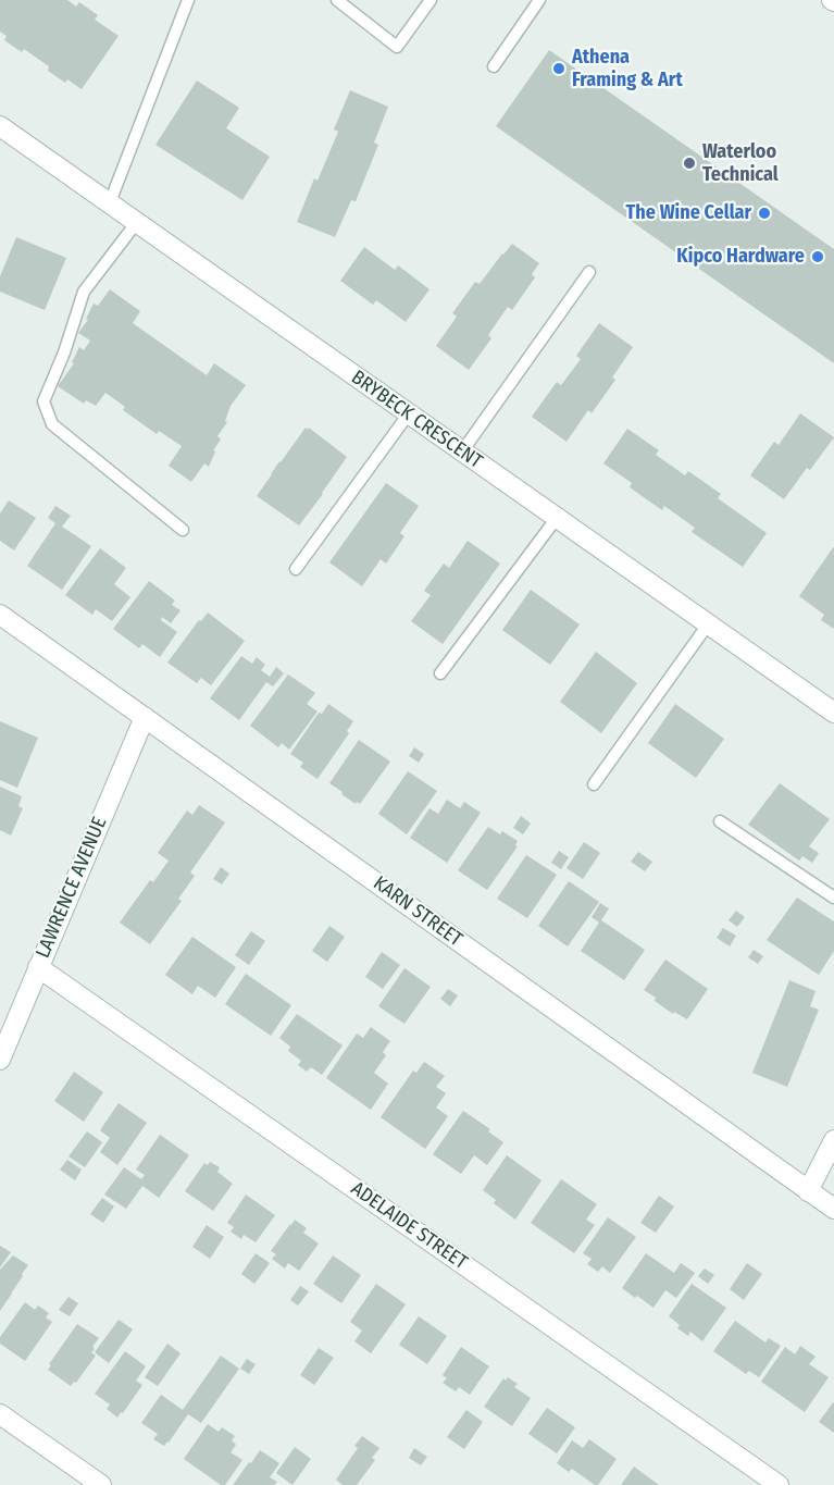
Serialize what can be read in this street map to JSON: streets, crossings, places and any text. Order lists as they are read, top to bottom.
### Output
{
  "streets": {
    "street": [
      "BRYBECK CRESCENT",
      "LAWRENCE AVENUE",
      "KARN STREET",
      "ADELAIDE STREET"
    ]
  },
  "crossings": [
    ["LAWRENCE AVENUE", "KARN STREET"],
    ["LAWRENCE AVENUE", "ADELAIDE STREET"]
  ],
  "places": [
    "Athena Framing & Art",
    "Waterloo Technical",
    "The Wine Cellar",
    "Kipco Hardware"
  ]
}
